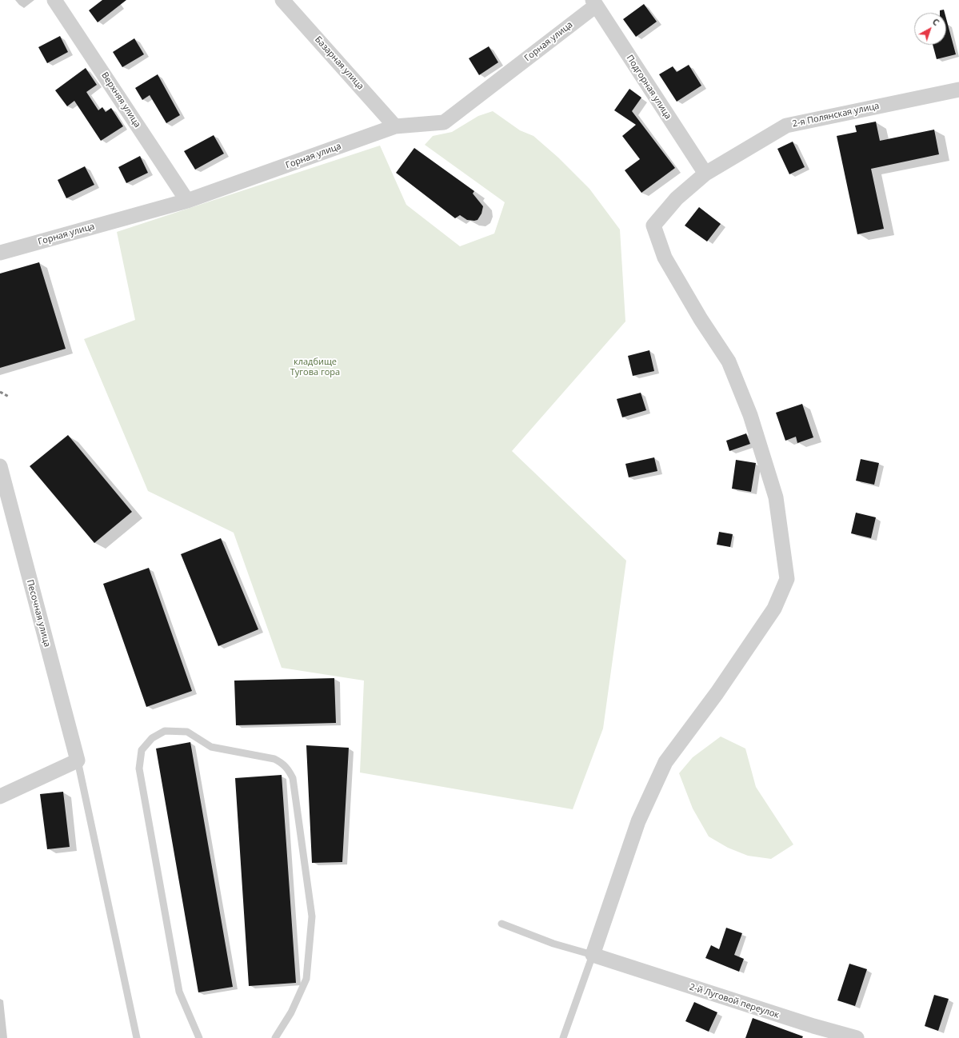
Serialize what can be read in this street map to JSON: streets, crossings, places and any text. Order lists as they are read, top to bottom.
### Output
{
  "streets": {
    "street": [
      "Горная улица",
      "Базарная улица",
      "Подгорная улица",
      "Верхняя улица",
      "2-я Полянская улица",
      "Песочная улица",
      "2-й Луговой переулок"
    ]
  },
  "crossings": [
    ["Горная улица", "Базарная улица"],
    ["Горная улица", "Подгорная улица"],
    ["Горная улица", "Верхняя улица"],
    ["Подгорная улица", "2-я Полянская улица"],
    ["2-я Полянская улица", "2-й Луговой переулок"]
  ],
  "parks": ["кладбище Тугова гора"],
  "north": "top right"
}
